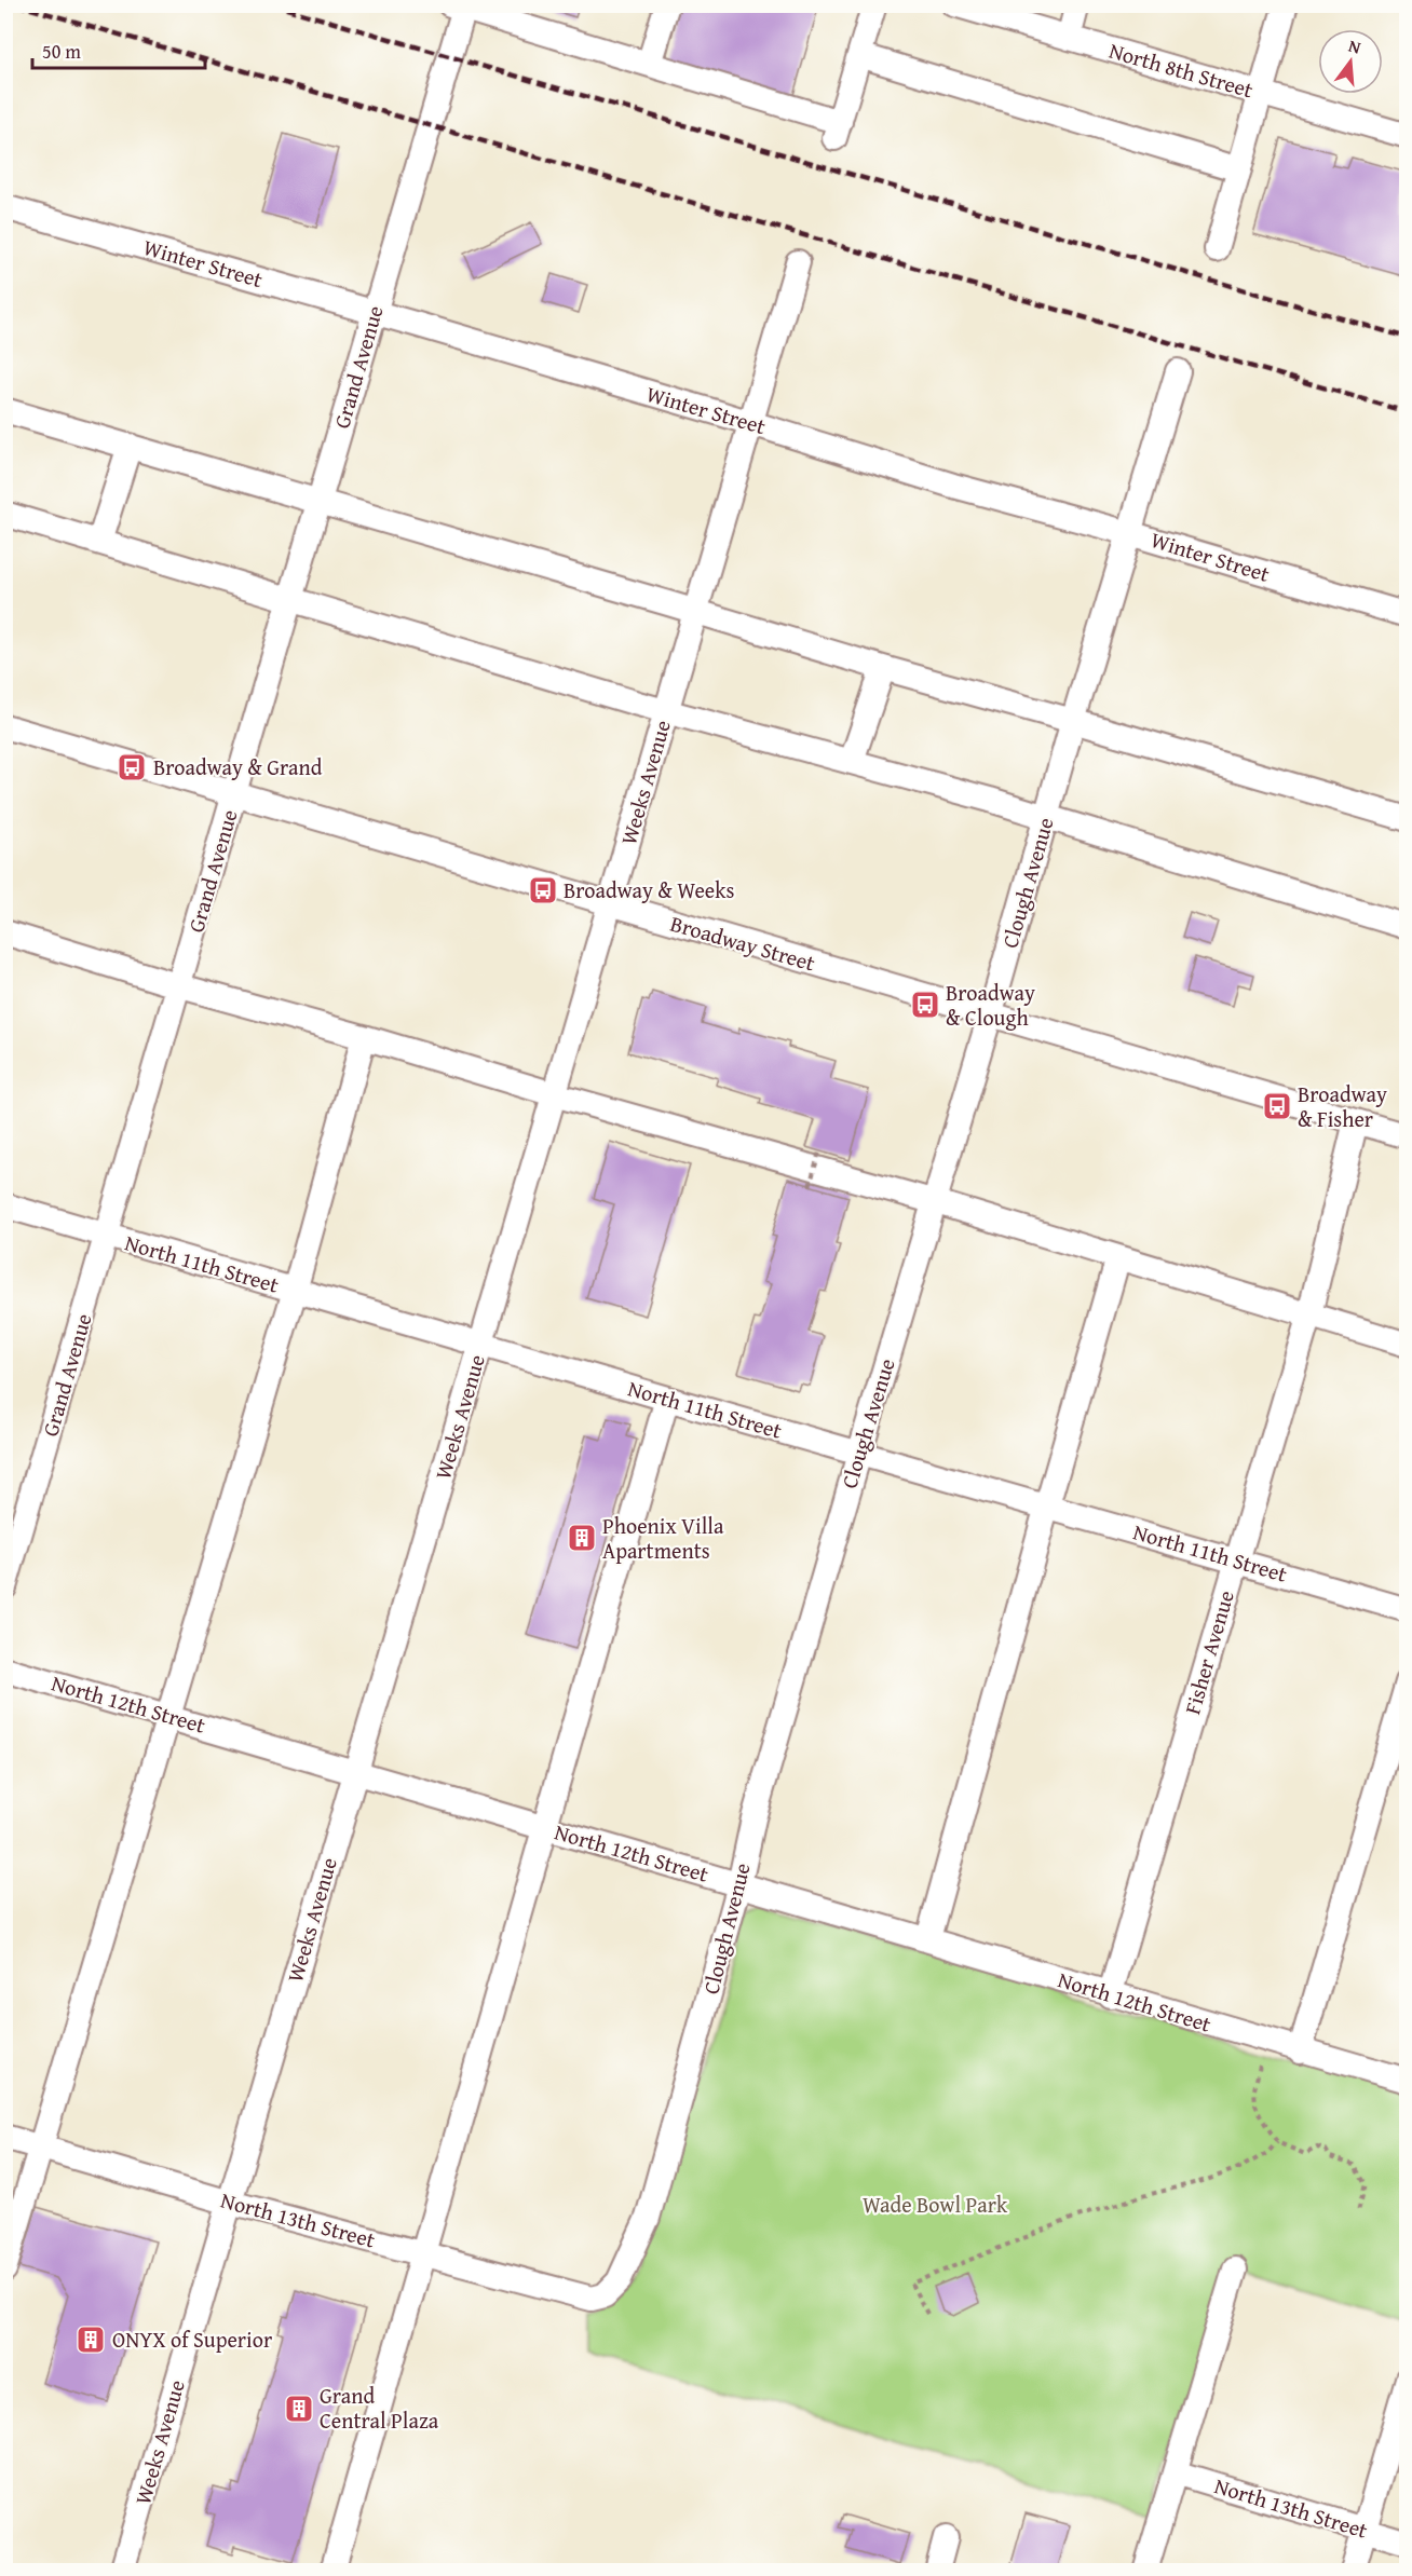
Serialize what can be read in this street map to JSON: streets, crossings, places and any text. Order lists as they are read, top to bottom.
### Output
{
  "streets": {
    "street": [
      "North 8th Street",
      "Winter Street",
      "Grand Avenue",
      "Weeks Avenue",
      "Clough Avenue",
      "Broadway Street",
      "North 11th Street",
      "Fisher Avenue",
      "North 12th Street",
      "North 13th Street"
    ]
  },
  "crossings": [
    ["Winter Street", "Grand Avenue"],
    ["Winter Street", "Weeks Avenue"],
    ["Winter Street", "Clough Avenue"],
    ["Grand Avenue", "Broadway Street"],
    ["Grand Avenue", "North 11th Street"],
    ["Weeks Avenue", "Broadway Street"],
    ["Weeks Avenue", "North 11th Street"],
    ["Weeks Avenue", "North 12th Street"],
    ["Weeks Avenue", "North 13th Street"],
    ["Clough Avenue", "Broadway Street"],
    ["Clough Avenue", "North 11th Street"],
    ["Clough Avenue", "North 12th Street"],
    ["Clough Avenue", "North 13th Street"],
    ["Broadway Street", "Fisher Avenue"],
    ["North 11th Street", "Fisher Avenue"],
    ["Fisher Avenue", "North 12th Street"]
  ],
  "parks": ["Wade Bowl Park"],
  "places": {
    "bus stop": [
      "Broadway & Grand",
      "Broadway & Weeks",
      "Broadway & Clough",
      "Broadway & Fisher"
    ],
    "building": ["Phoenix Villa Apartments", "ONYX of Superior", "Grand Central Plaza"]
  },
  "scale_bar": "50 m",
  "north": "top"
}
